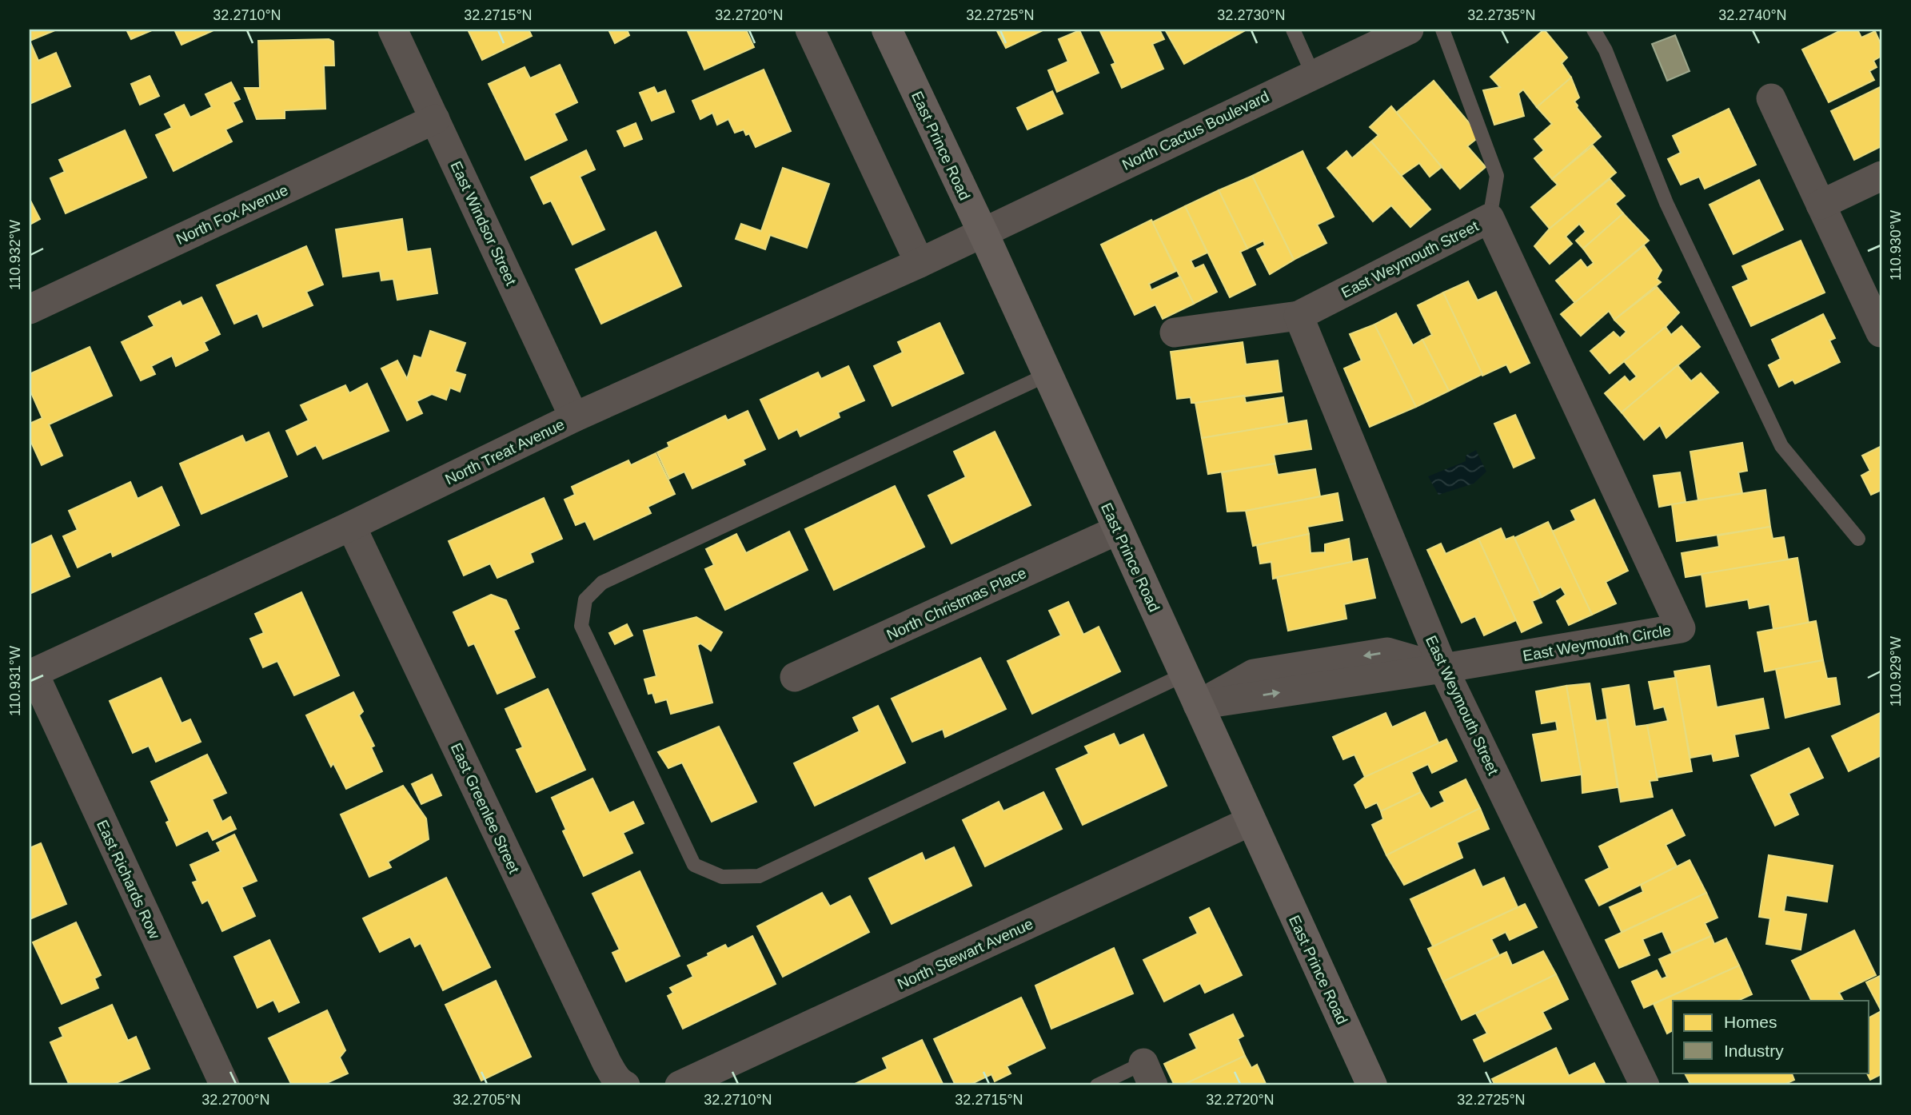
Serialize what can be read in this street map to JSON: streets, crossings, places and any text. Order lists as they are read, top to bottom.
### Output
{
  "streets": {
    "main road": ["East Prince Road"],
    "street": [
      "North Cactus Boulevard",
      "North Fox Avenue",
      "East Windsor Street",
      "East Weymouth Street",
      "North Treat Avenue",
      "North Christmas Place",
      "East Weymouth Circle",
      "East Greenlee Street",
      "East Richards Row",
      "North Stewart Avenue"
    ]
  },
  "crossings": [
    ["North Cactus Boulevard", "East Prince Road"],
    ["North Cactus Boulevard", "North Treat Avenue"],
    ["East Prince Road", "North Treat Avenue"],
    ["East Prince Road", "North Christmas Place"],
    ["East Prince Road", "North Stewart Avenue"],
    ["North Fox Avenue", "East Windsor Street"],
    ["East Windsor Street", "North Treat Avenue"],
    ["East Weymouth Street", "East Weymouth Circle"],
    ["North Treat Avenue", "East Greenlee Street"],
    ["North Treat Avenue", "East Richards Row"]
  ],
  "legend": ["Homes", "Industry"],
  "coordinates": [
    "32.2710°N",
    "32.2715°N",
    "32.2720°N",
    "32.2725°N",
    "32.2730°N",
    "32.2735°N",
    "32.2740°N",
    "110.930°W",
    "110.932°W",
    "110.929°W",
    "110.931°W",
    "32.2700°N",
    "32.2705°N"
  ]
}
